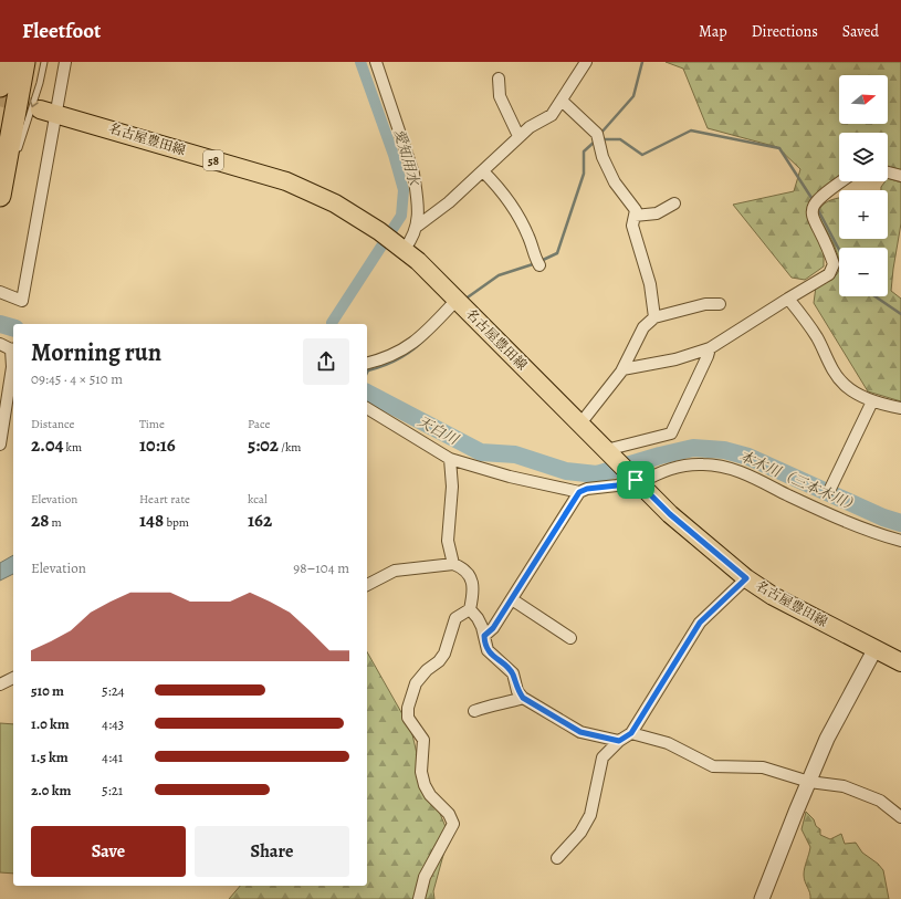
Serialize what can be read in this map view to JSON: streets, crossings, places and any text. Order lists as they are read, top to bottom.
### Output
{
  "streets": {
    "main road": ["名古屋豊田線", "58"]
  },
  "water": ["愛知用水", "天白川", "本木川（三本木川）"],
  "north": "right",
  "page": {
    "header": "Fleetfoot",
    "nav": ["Map", "Directions", "Saved"],
    "map_buttons": ["+", "−"],
    "heading": ["Morning run", "09:45 · 4 × 510 m"],
    "stats": [
      ["Distance", "2.04 km"],
      ["Time", "10:16"],
      ["Pace", "5:02 /km"],
      ["Elevation", "28 m"],
      ["Heart rate", "148 bpm"],
      ["kcal", "162"]
    ],
    "chart": ["Elevation", "98–104 m"],
    "list": [
      {
        "name": "510 m",
        "note": "5:24"
      },
      {
        "name": "1.0 km",
        "note": "4:43"
      },
      {
        "name": "1.5 km",
        "note": "4:41"
      },
      {
        "name": "2.0 km",
        "note": "5:21"
      }
    ],
    "buttons": ["Save", "Share"]
  }
}
